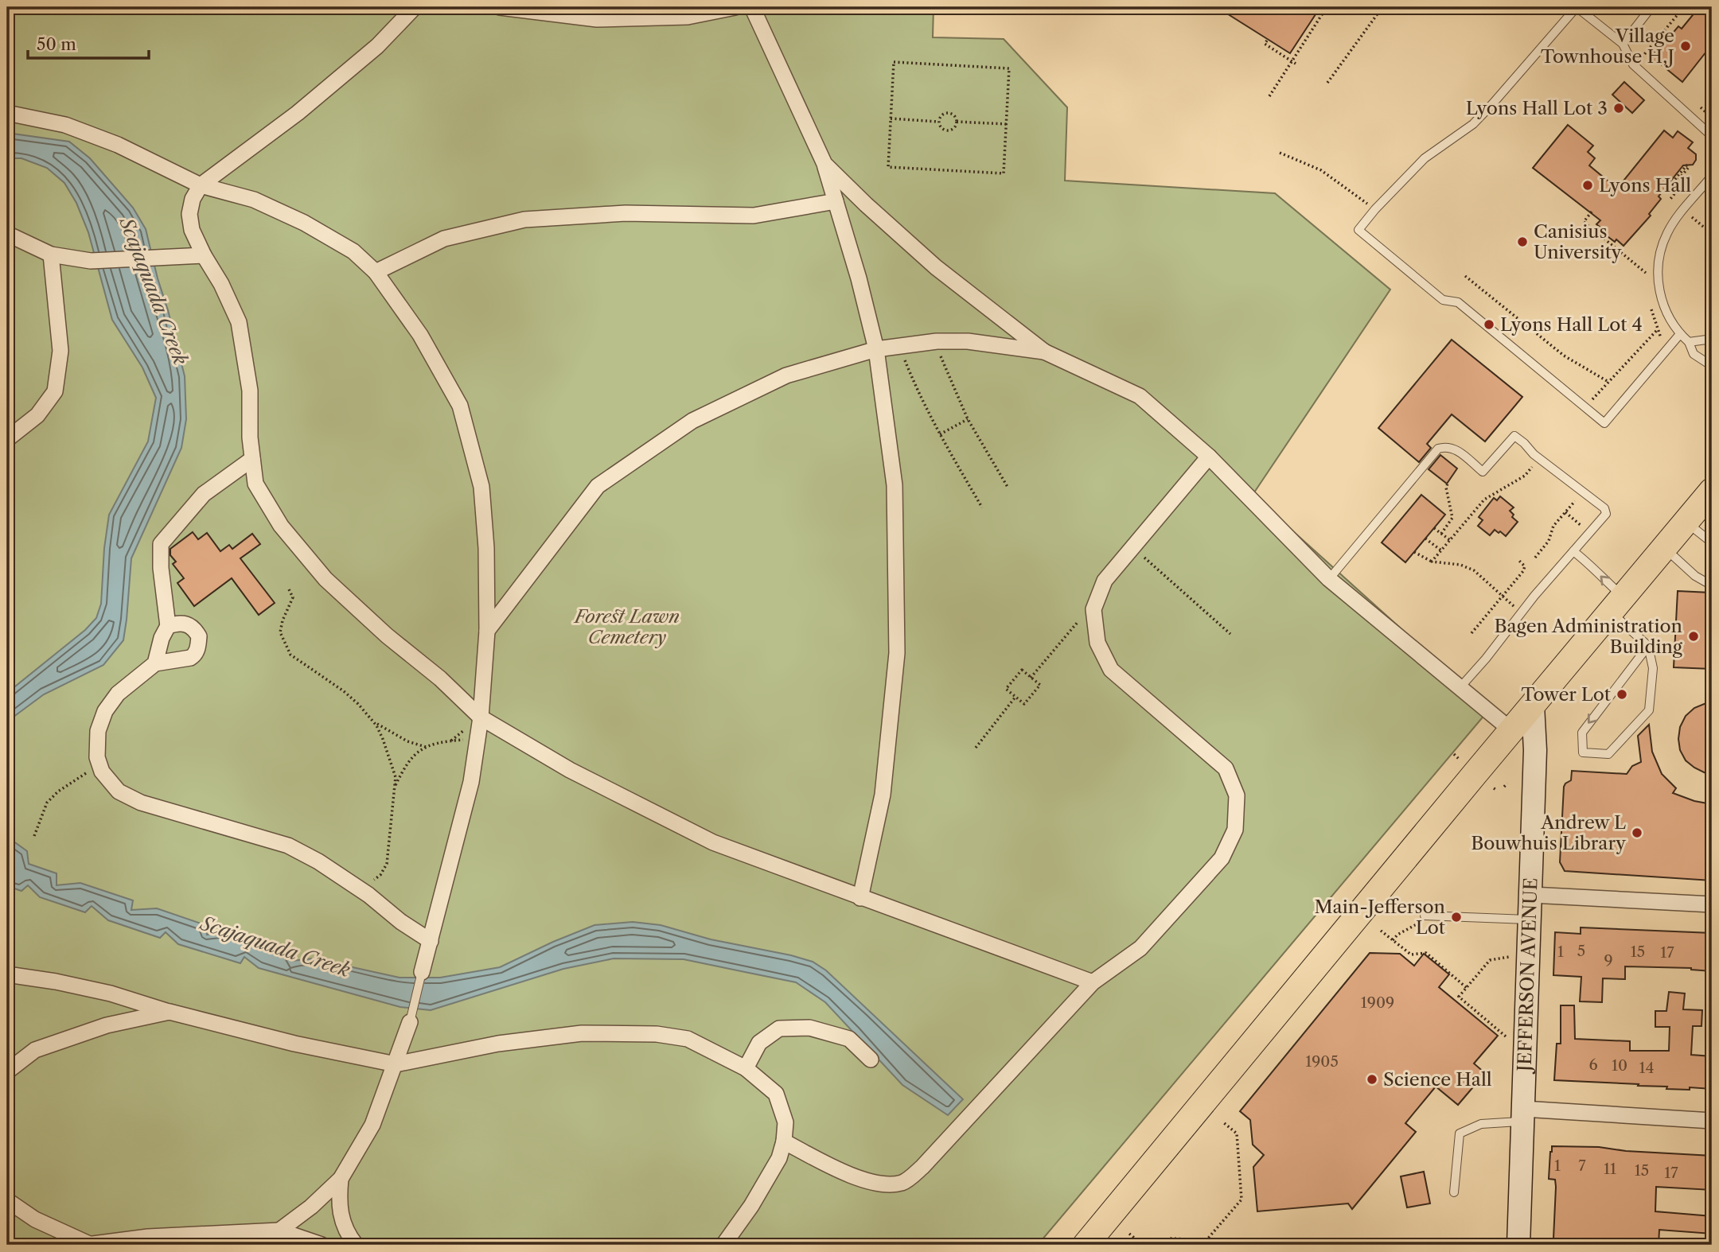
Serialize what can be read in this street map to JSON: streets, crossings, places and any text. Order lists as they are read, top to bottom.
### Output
{
  "streets": {
    "street": ["JEFFERSON AVENUE"]
  },
  "water": ["Scajaquada Creek"],
  "parks": ["Forest Lawn Cemetery"],
  "places": [
    "Village Townhouse H,J",
    "Lyons Hall Lot 3",
    "Lyons Hall",
    "Canisius University",
    "Lyons Hall Lot 4",
    "Bagen Administration Building",
    "Tower Lot",
    "Andrew L Bouwhuis Library",
    "Main-Jefferson Lot",
    "Science Hall"
  ],
  "house_numbers": [
    "5",
    "1",
    "15",
    "17",
    "9",
    "1909",
    "1905",
    "6",
    "10",
    "14",
    "1",
    "7",
    "11",
    "15",
    "17"
  ],
  "scale_bar": "50 m"
}
